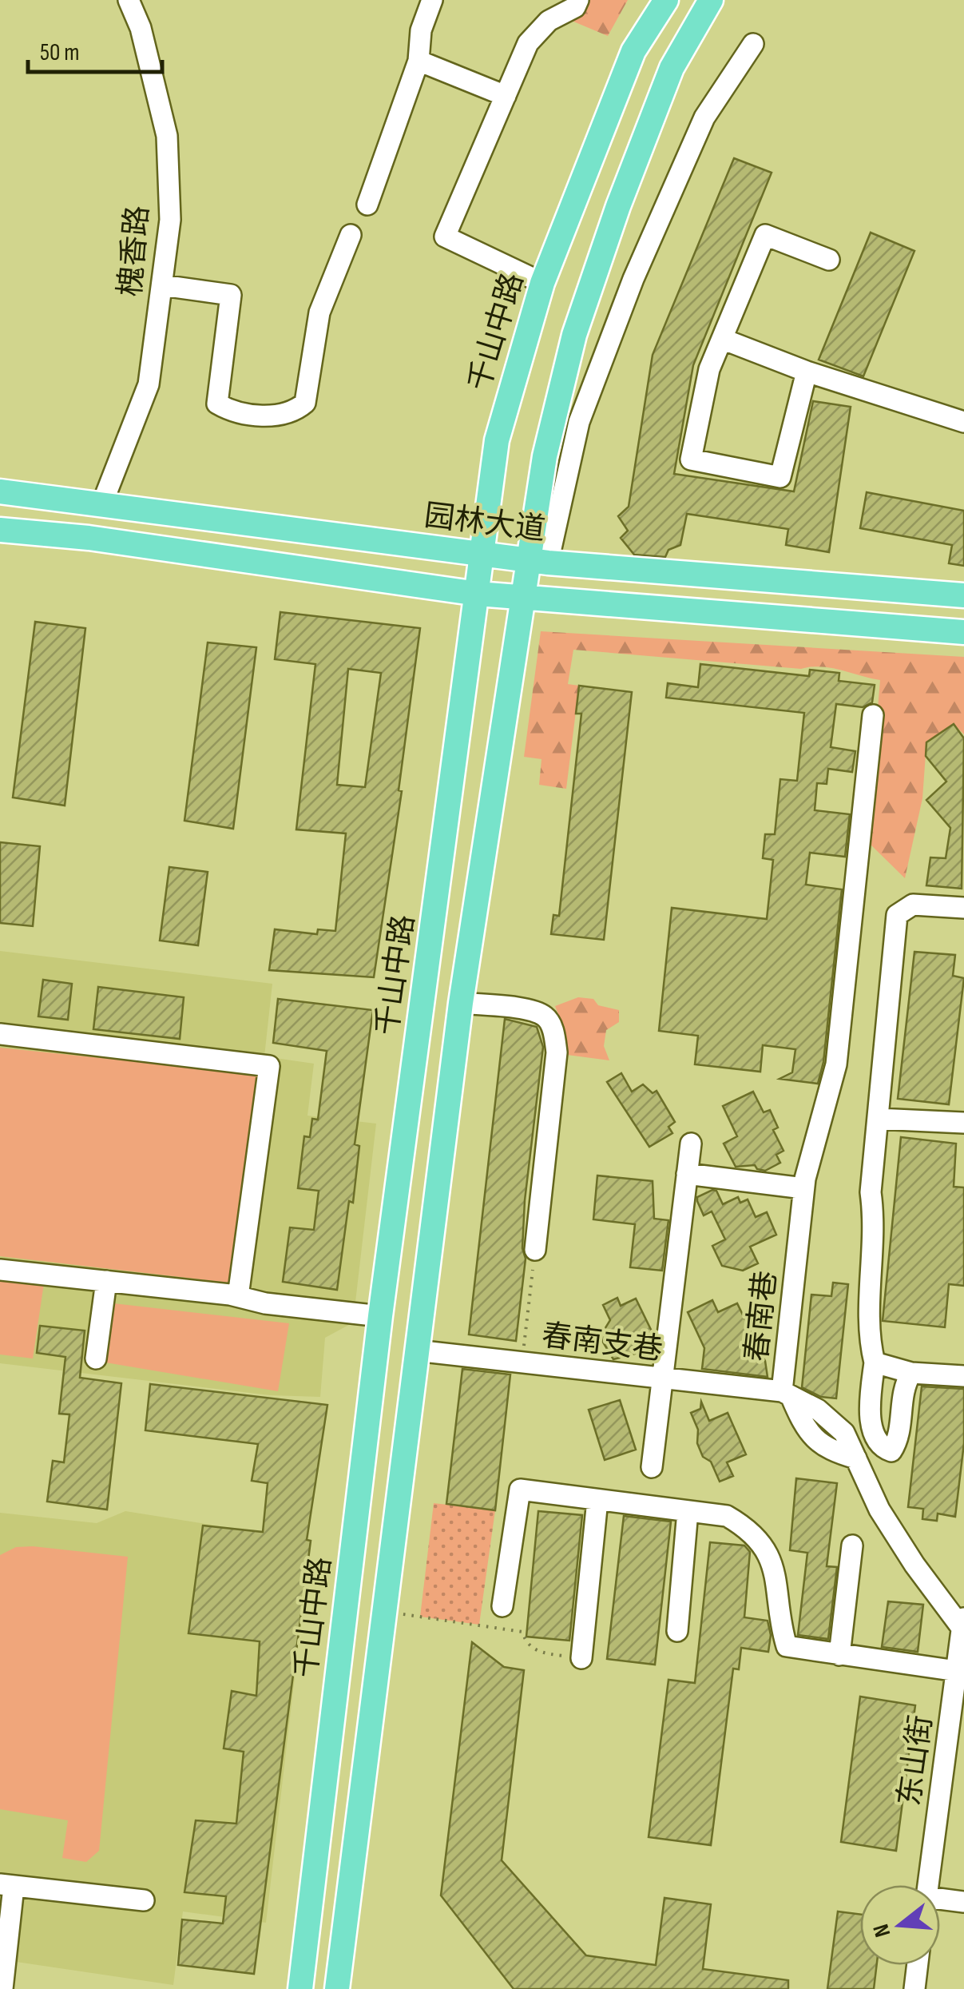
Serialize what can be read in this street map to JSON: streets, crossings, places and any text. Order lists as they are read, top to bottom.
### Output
{
  "streets": {
    "main road": ["千山中路", "园林大道"],
    "street": [
      "槐香路",
      "春南巷",
      "春南支巷",
      "东山街"
    ]
  },
  "crossings": [
    ["槐香路", "园林大道"],
    ["千山中路", "园林大道"],
    ["春南巷", "春南支巷"],
    ["春南巷", "东山街"]
  ],
  "scale_bar": "50 m",
  "north": "left"
}
